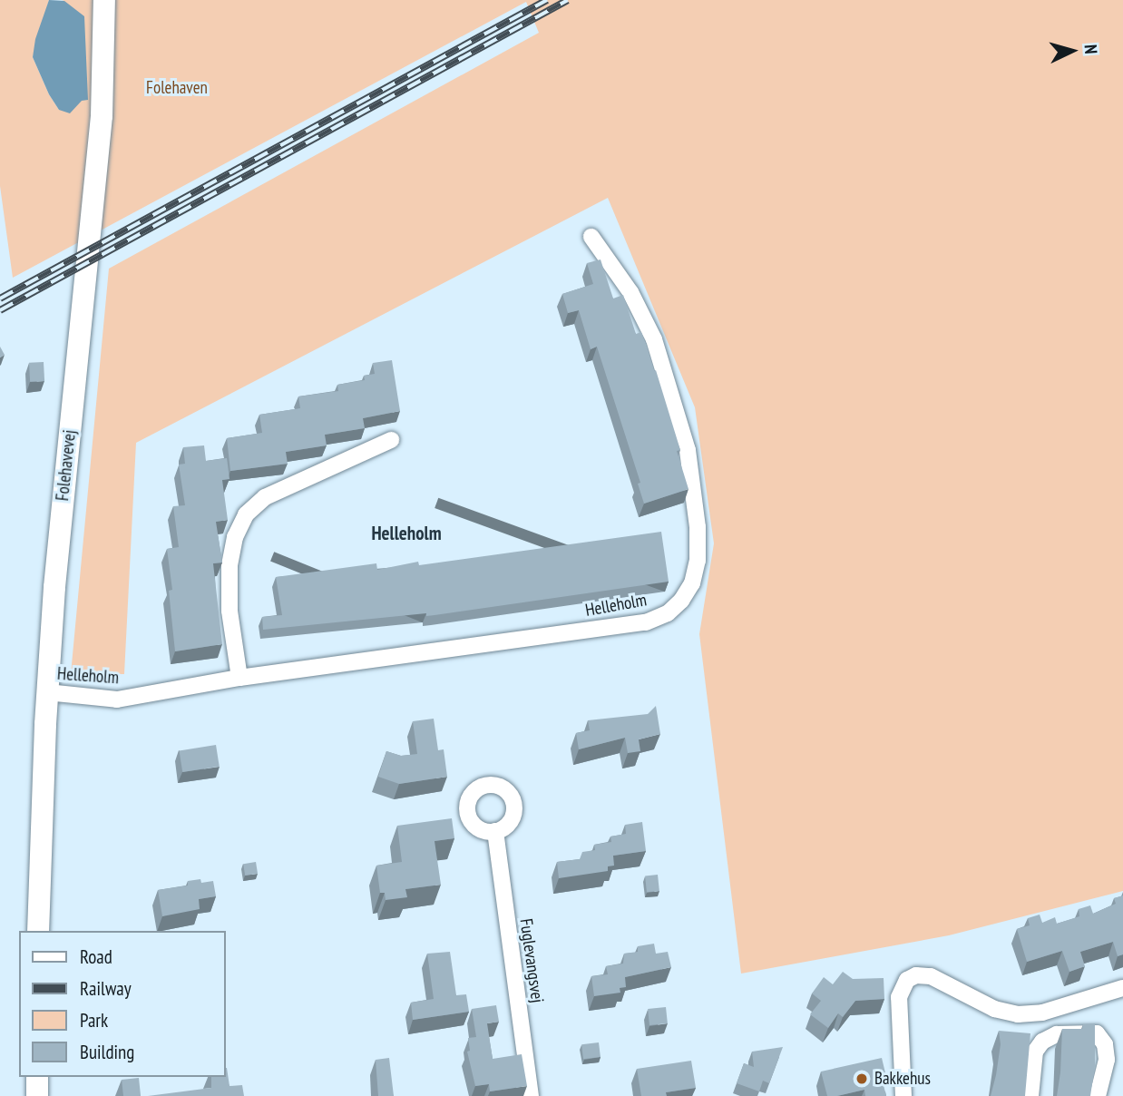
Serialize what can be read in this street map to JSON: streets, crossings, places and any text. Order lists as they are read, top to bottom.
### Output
{
  "streets": {
    "street": ["Folehavevej", "Helleholm", "Fuglevangsvej"]
  },
  "crossings": [
    ["Folehavevej", "Helleholm"]
  ],
  "districts": ["Helleholm"],
  "parks": ["Folehaven"],
  "places": ["Bakkehus"],
  "legend": [
    "Road",
    "Railway",
    "Park",
    "Building"
  ],
  "north": "right"
}
